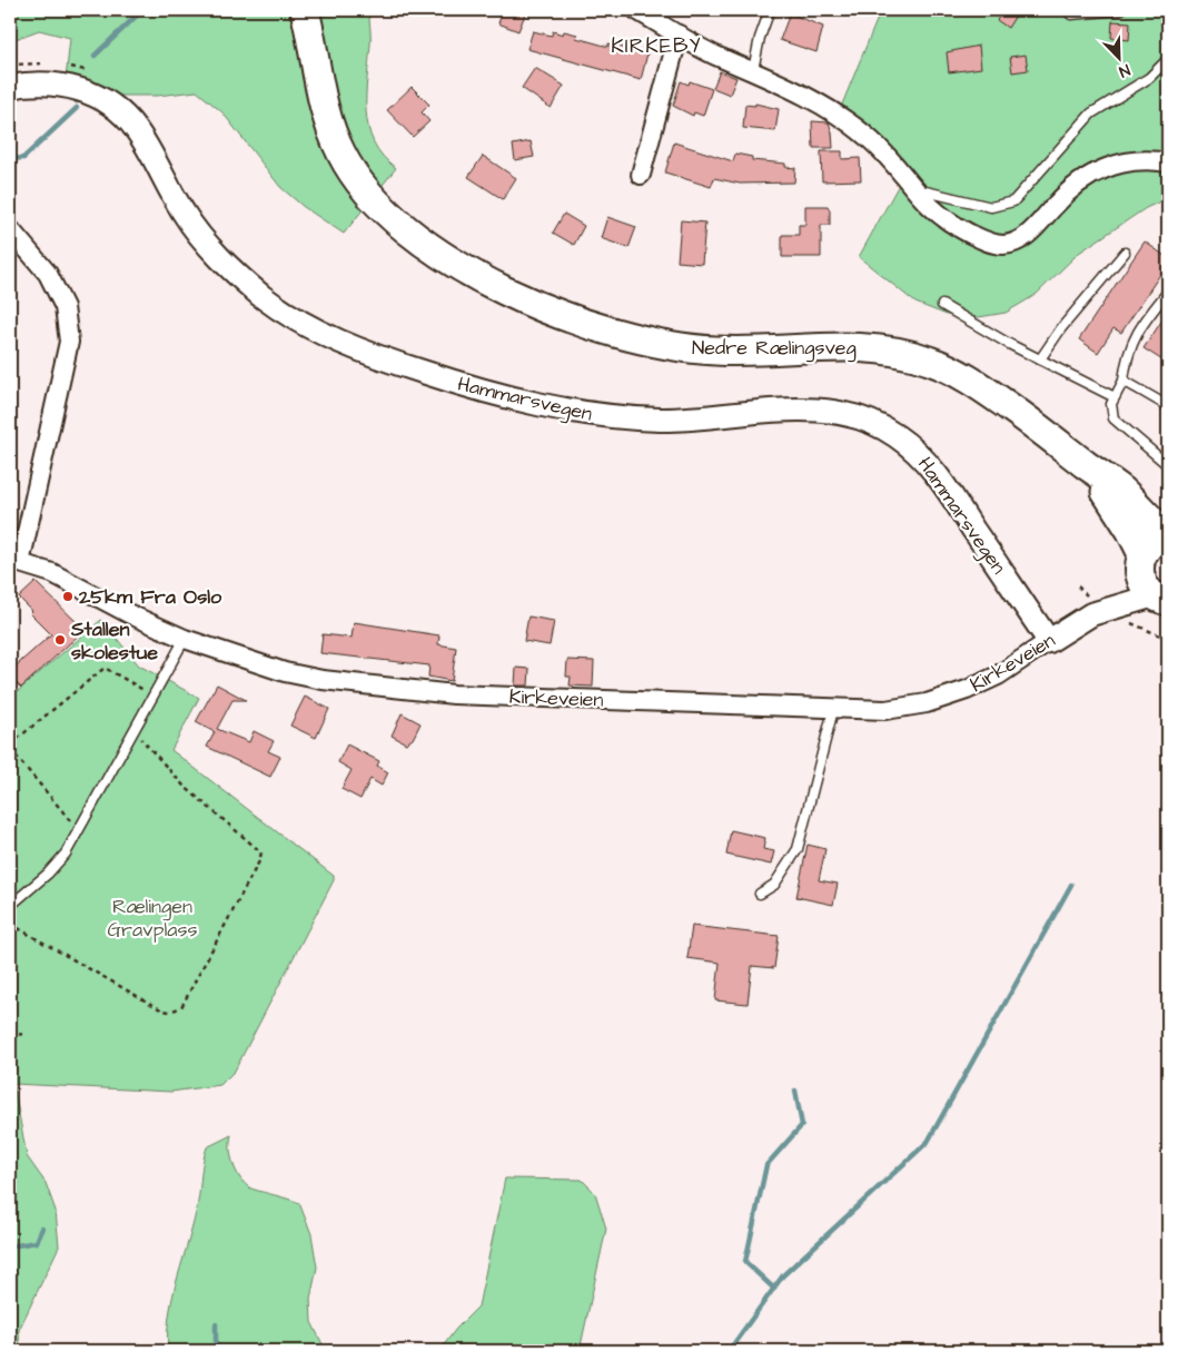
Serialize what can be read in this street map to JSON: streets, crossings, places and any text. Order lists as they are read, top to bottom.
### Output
{
  "streets": {
    "main road": ["Nedre Rælingsveg"],
    "street": ["Hammarsvegen", "Kirkeveien"]
  },
  "crossings": [
    ["Nedre Rælingsveg", "Kirkeveien"],
    ["Hammarsvegen", "Kirkeveien"]
  ],
  "districts": ["KIRKEBY"],
  "parks": ["Rælingen Gravplass"],
  "places": ["25km Fra Oslo", "Stallen skolestue"],
  "north": "bottom right"
}
